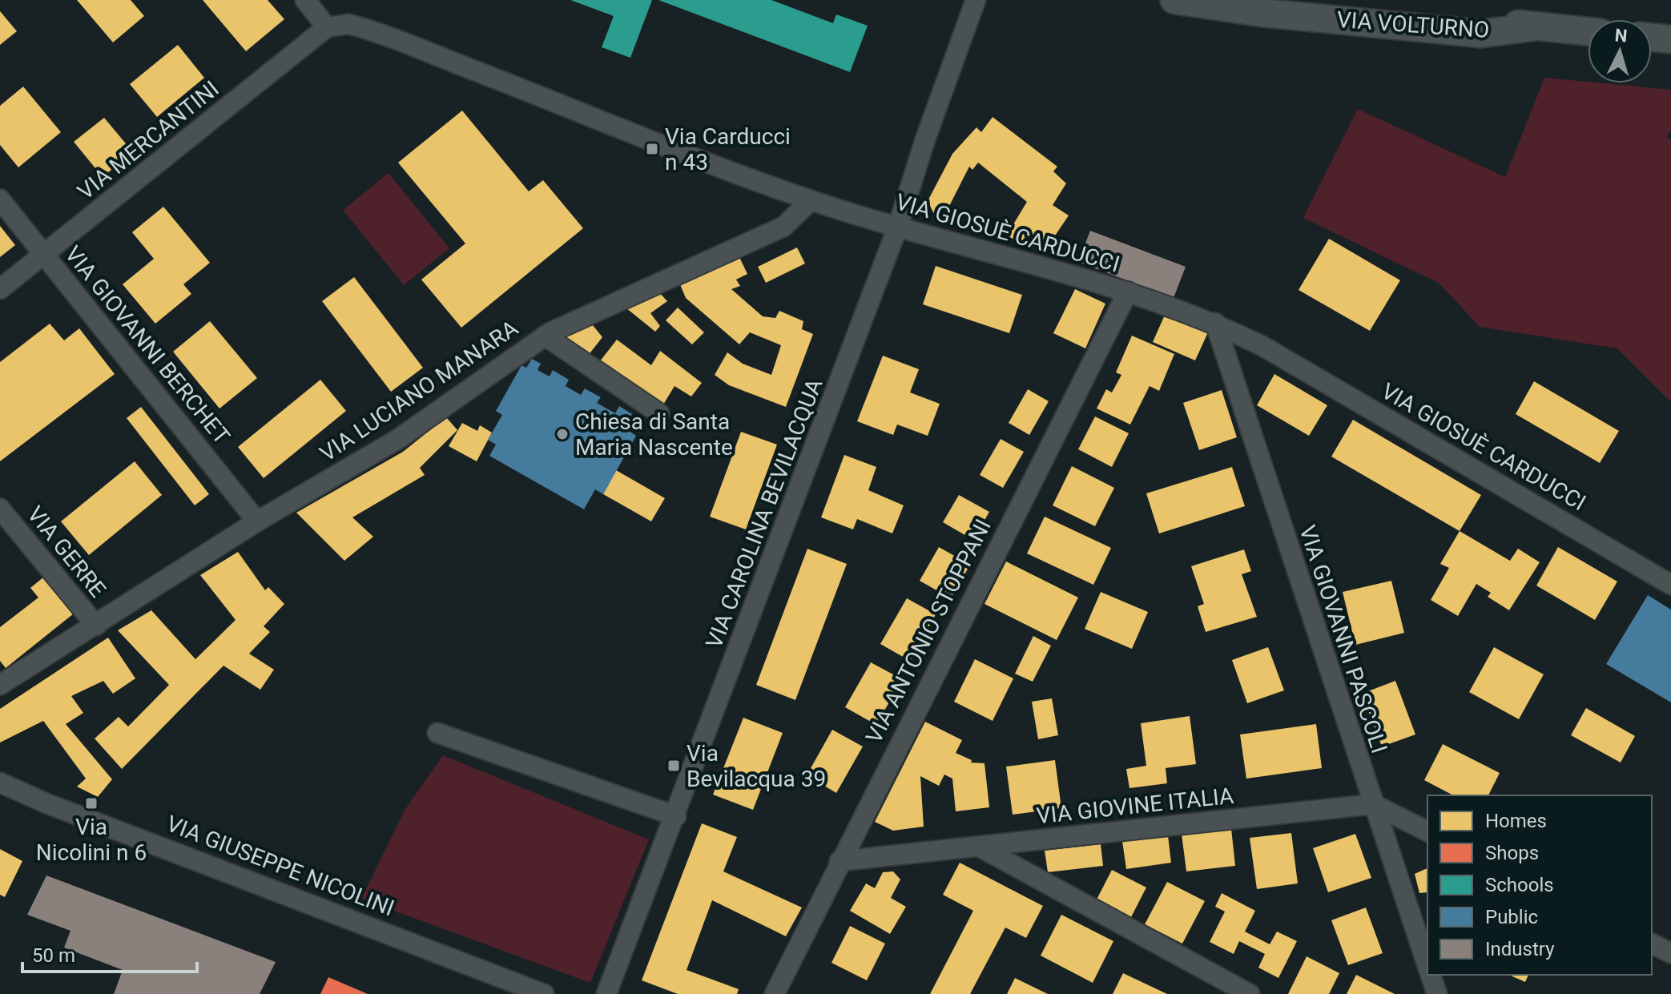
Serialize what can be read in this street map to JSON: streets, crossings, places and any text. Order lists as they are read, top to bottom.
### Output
{
  "streets": {
    "street": [
      "VIA VOLTURNO",
      "VIA MERCANTINI",
      "VIA GIOSUÈ CARDUCCI",
      "VIA GIOVANNI BERCHET",
      "VIA LUCIANO MANARA",
      "VIA CAROLINA BEVILACQUA",
      "VIA GERRE",
      "VIA ANTONIO STOPPANI",
      "VIA GIOVANNI PASCOLI",
      "VIA GIOVINE ITALIA",
      "VIA GIUSEPPE NICOLINI"
    ]
  },
  "crossings": [
    ["VIA MERCANTINI", "VIA GIOSUÈ CARDUCCI"],
    ["VIA MERCANTINI", "VIA GIOVANNI BERCHET"],
    ["VIA GIOSUÈ CARDUCCI", "VIA LUCIANO MANARA"],
    ["VIA GIOSUÈ CARDUCCI", "VIA CAROLINA BEVILACQUA"],
    ["VIA GIOSUÈ CARDUCCI", "VIA ANTONIO STOPPANI"],
    ["VIA GIOSUÈ CARDUCCI", "VIA GIOVANNI PASCOLI"],
    ["VIA GIOVANNI BERCHET", "VIA LUCIANO MANARA"],
    ["VIA LUCIANO MANARA", "VIA GERRE"],
    ["VIA ANTONIO STOPPANI", "VIA GIOVINE ITALIA"],
    ["VIA GIOVANNI PASCOLI", "VIA GIOVINE ITALIA"]
  ],
  "places": {
    "transit": ["Via Carducci n 43", "Via Bevilacqua 39", "Via Nicolini n 6"],
    "other": ["Chiesa di Santa Maria Nascente"]
  },
  "legend": [
    "Homes",
    "Shops",
    "Schools",
    "Public",
    "Industry"
  ],
  "scale_bar": "50 m",
  "north": "top"
}
